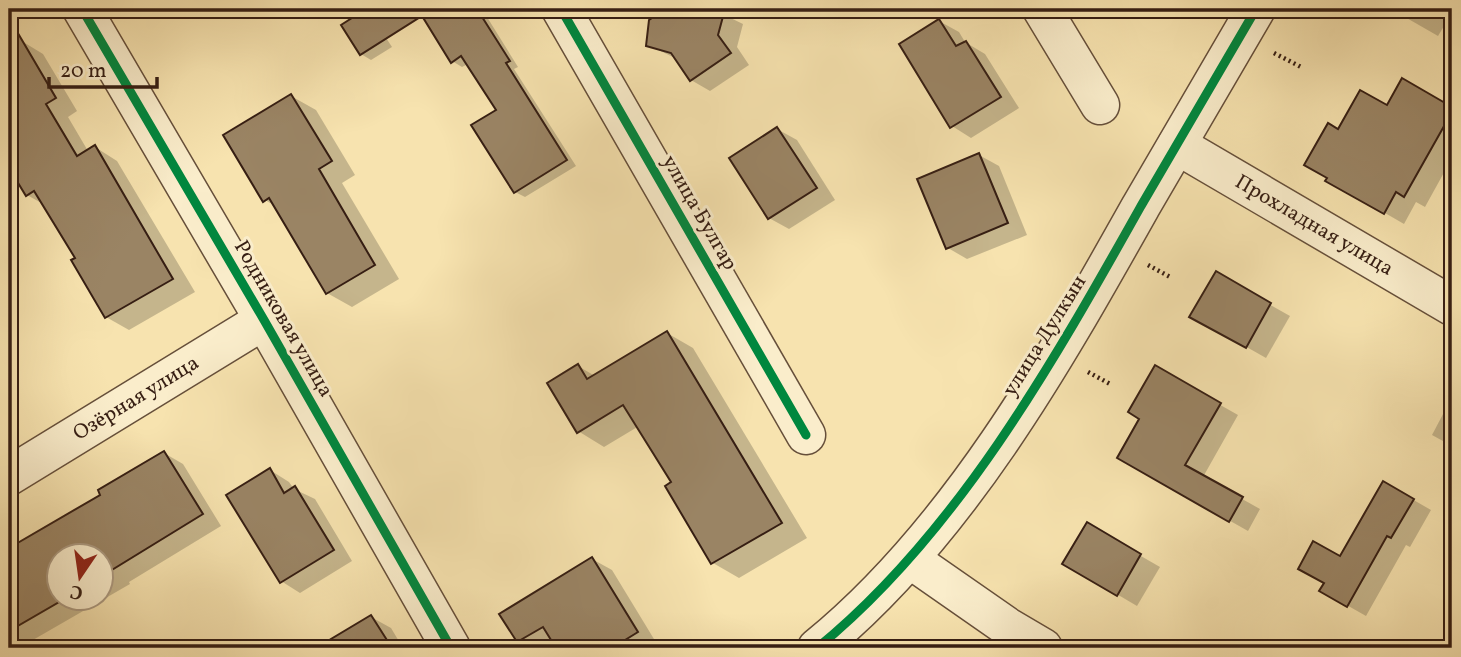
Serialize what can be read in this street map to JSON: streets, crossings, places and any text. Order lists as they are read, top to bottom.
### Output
{
  "streets": {
    "street": [
      "улица Булгар",
      "Прохладная улица",
      "Родниковая улица",
      "улица Дулкын",
      "Озёрная улица"
    ]
  },
  "crossings": [
    ["Прохладная улица", "улица Дулкын"],
    ["Родниковая улица", "Озёрная улица"]
  ],
  "scale_bar": "20 m",
  "north": "bottom"
}
